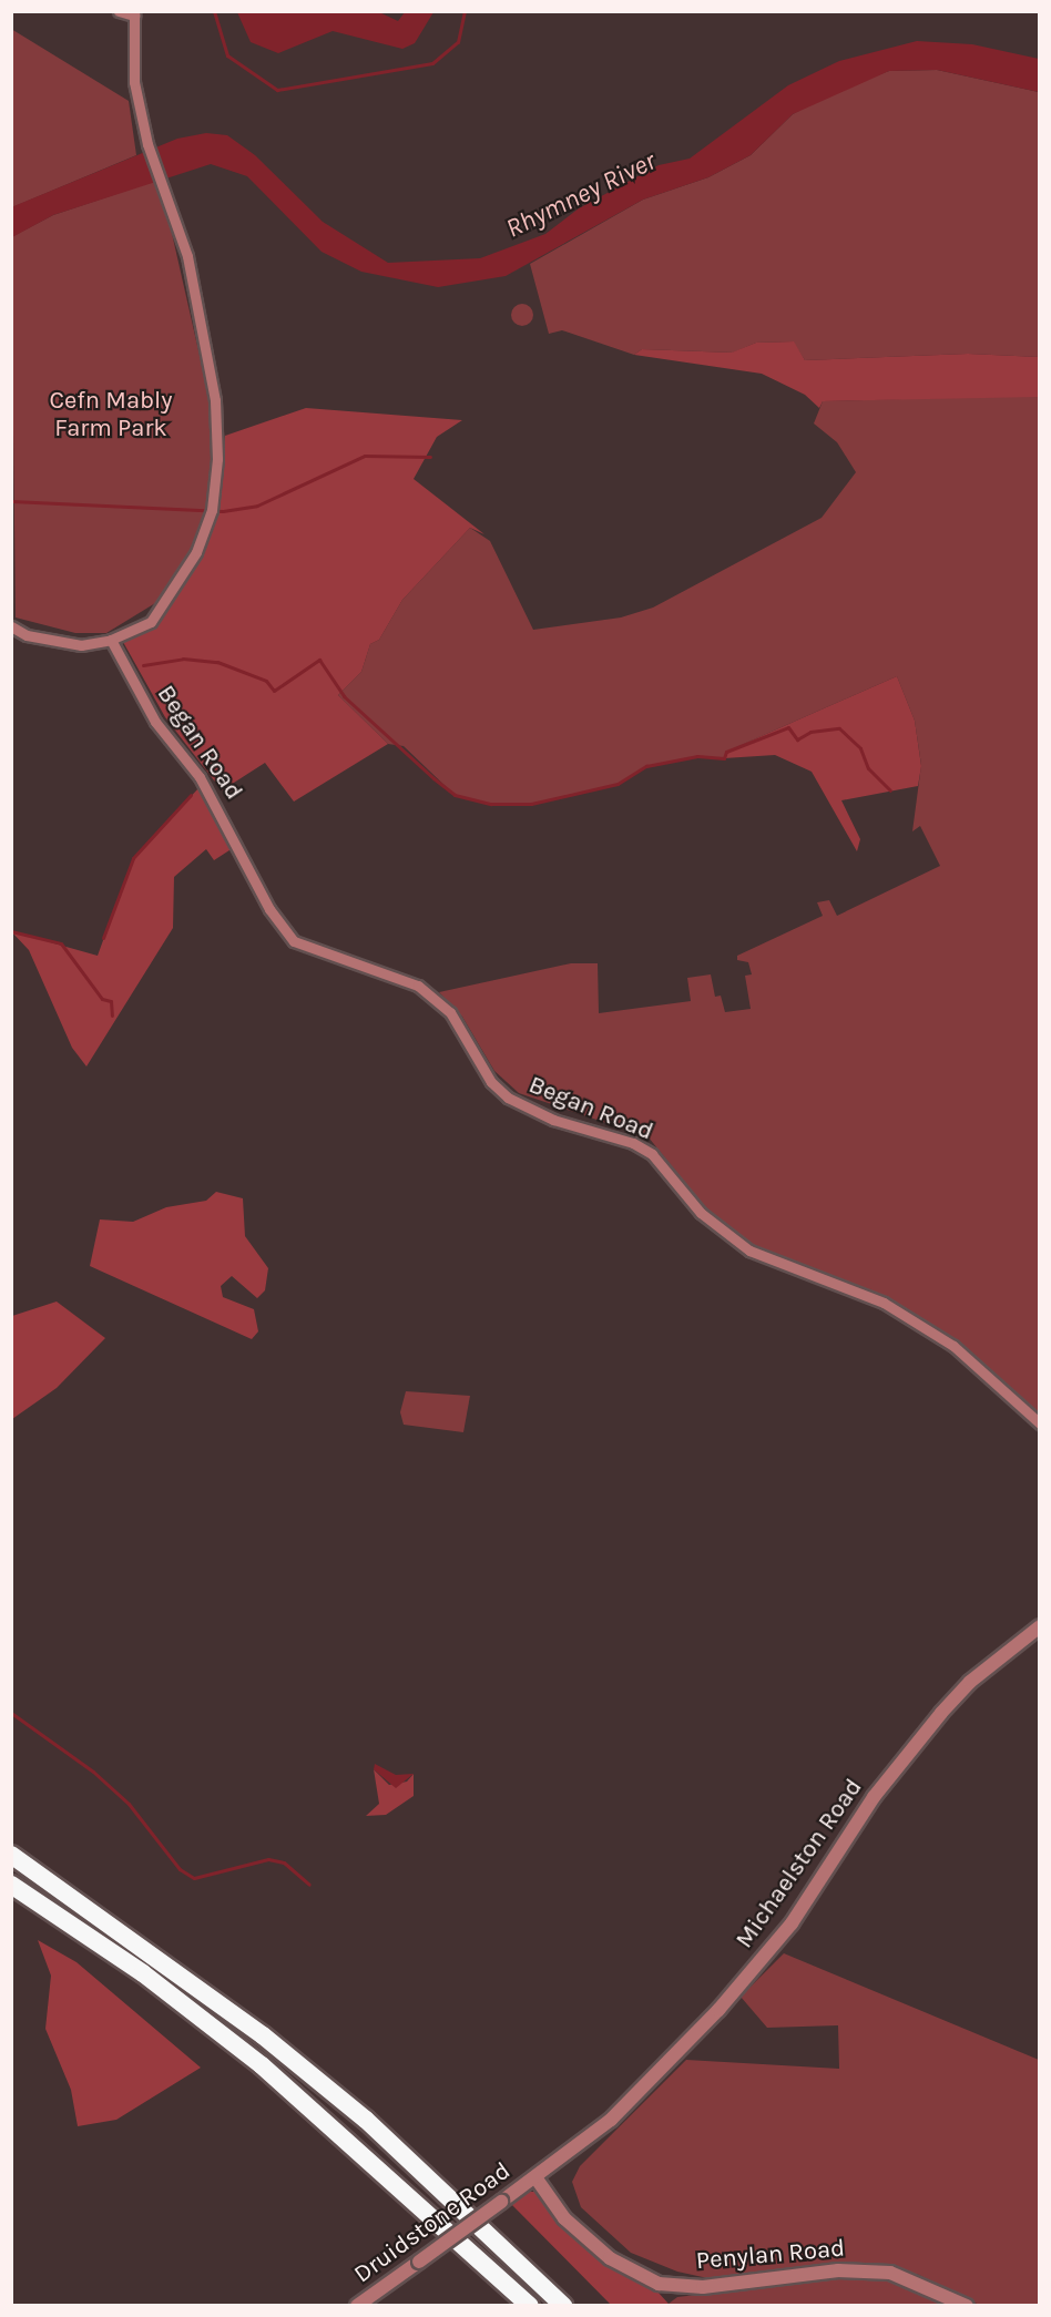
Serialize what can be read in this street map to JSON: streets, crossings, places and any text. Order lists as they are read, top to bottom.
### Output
{
  "streets": {
    "street": [
      "Began Road",
      "Michaelston Road",
      "Druidstone Road",
      "Penylan Road"
    ]
  },
  "crossings": [
    ["Michaelston Road", "Druidstone Road"],
    ["Michaelston Road", "Penylan Road"],
    ["Druidstone Road", "Penylan Road"]
  ],
  "water": ["Rhymney River"],
  "parks": ["Cefn Mably Farm Park"]
}
